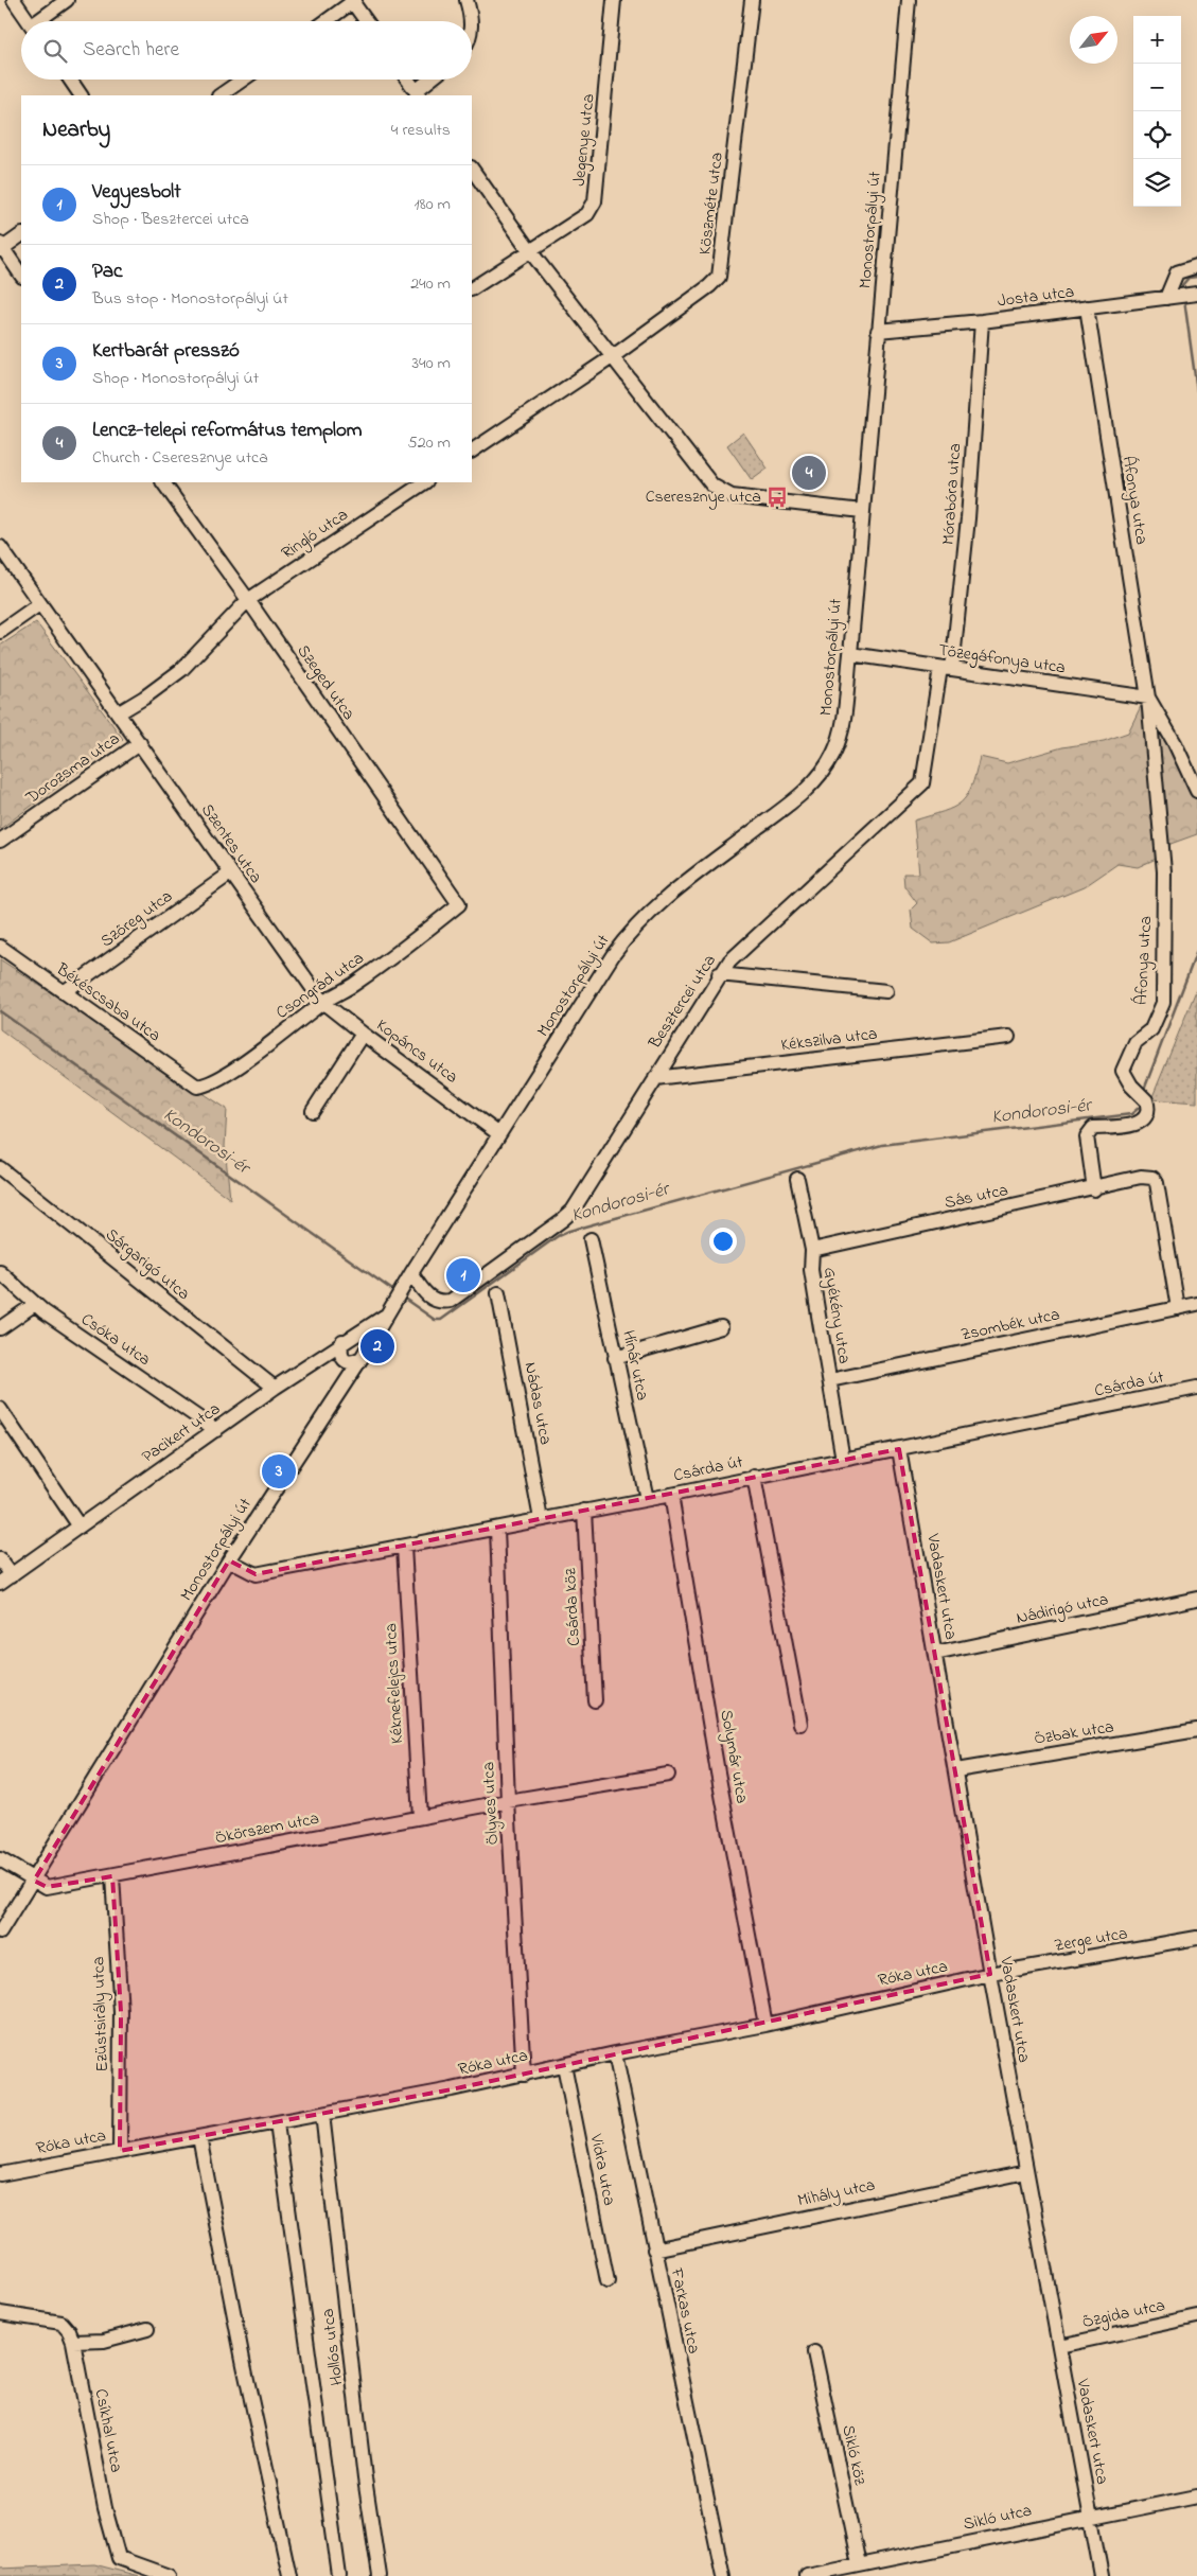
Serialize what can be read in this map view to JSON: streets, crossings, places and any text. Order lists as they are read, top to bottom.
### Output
{
  "streets": {
    "street": [
      "Jegenye utca",
      "Köszméte utca",
      "Monostorpályi út",
      "Josta utca",
      "Mórabóra utca",
      "Áfonya utca",
      "Ringló utca",
      "Tőzegáfonya utca",
      "Szeged utca",
      "Dorozsma utca",
      "Szentes utca",
      "Szőreg utca",
      "Csongrád utca",
      "Besztercei utca",
      "Békéscsaba utca",
      "Kékszilva utca",
      "Kopáncs utca",
      "Sás utca",
      "Sárgarigó utca",
      "Gyékény utca",
      "Zsombék utca",
      "Csóka utca",
      "Hínár utca",
      "Csárda út",
      "Nádas utca",
      "Pacikert utca",
      "Vadaskert utca",
      "Csárda köz",
      "Nádirigó utca",
      "Kéknefelejcs utca",
      "Őzbak utca",
      "Solymár utca",
      "Ölyves utca",
      "Ökörszem utca",
      "Zerge utca",
      "Róka utca",
      "Ezüstsirály utca",
      "Vidra utca",
      "Mihály utca",
      "Farkas utca",
      "Őzgida utca",
      "Hollós utca",
      "Csíkhal utca",
      "Sikló köz",
      "Sikló utca"
    ]
  },
  "crossings": [
    ["Monostorpályi út", "Josta utca"],
    ["Monostorpályi út", "Tőzegáfonya utca"],
    ["Monostorpályi út", "Besztercei utca"],
    ["Monostorpályi út", "Kopáncs utca"],
    ["Monostorpályi út", "Csárda út"],
    ["Monostorpályi út", "Pacikert utca"],
    ["Monostorpályi út", "Ökörszem utca"],
    ["Josta utca", "Mórabóra utca"],
    ["Josta utca", "Áfonya utca"],
    ["Mórabóra utca", "Tőzegáfonya utca"],
    ["Mórabóra utca", "Besztercei utca"],
    ["Áfonya utca", "Tőzegáfonya utca"],
    ["Áfonya utca", "Sás utca"],
    ["Ringló utca", "Szeged utca"],
    ["Tőzegáfonya utca", "Besztercei utca"],
    ["Szeged utca", "Csongrád utca"],
    ["Dorozsma utca", "Szentes utca"],
    ["Szentes utca", "Szőreg utca"],
    ["Szentes utca", "Csongrád utca"],
    ["Szentes utca", "Kopáncs utca"],
    ["Szőreg utca", "Békéscsaba utca"],
    ["Csongrád utca", "Békéscsaba utca"],
    ["Csongrád utca", "Kopáncs utca"],
    ["Besztercei utca", "Kékszilva utca"],
    ["Sás utca", "Gyékény utca"],
    ["Sás utca", "Zsombék utca"],
    ["Sárgarigó utca", "Pacikert utca"],
    ["Gyékény utca", "Zsombék utca"],
    ["Gyékény utca", "Csárda út"],
    ["Csóka utca", "Pacikert utca"],
    ["Hínár utca", "Csárda út"],
    ["Csárda út", "Nádas utca"],
    ["Csárda út", "Vadaskert utca"],
    ["Csárda út", "Csárda köz"],
    ["Csárda út", "Kéknefelejcs utca"],
    ["Csárda út", "Solymár utca"],
    ["Csárda út", "Ölyves utca"],
    ["Vadaskert utca", "Nádirigó utca"],
    ["Vadaskert utca", "Őzbak utca"],
    ["Vadaskert utca", "Zerge utca"],
    ["Vadaskert utca", "Róka utca"],
    ["Vadaskert utca", "Mihály utca"],
    ["Vadaskert utca", "Őzgida utca"],
    ["Vadaskert utca", "Sikló utca"],
    ["Kéknefelejcs utca", "Ökörszem utca"],
    ["Solymár utca", "Róka utca"],
    ["Ölyves utca", "Ökörszem utca"],
    ["Ölyves utca", "Róka utca"],
    ["Ökörszem utca", "Ezüstsirály utca"],
    ["Zerge utca", "Róka utca"],
    ["Róka utca", "Ezüstsirály utca"],
    ["Róka utca", "Vidra utca"],
    ["Róka utca", "Farkas utca"],
    ["Róka utca", "Hollós utca"],
    ["Mihály utca", "Farkas utca"],
    ["Sikló köz", "Sikló utca"]
  ],
  "water": ["Kondorosi-ér"],
  "places": {
    "bus stop": ["Cseresznye utca"]
  },
  "north": "top right",
  "page": {
    "map_buttons": ["+", "−"],
    "search": "Search here",
    "heading": ["Nearby", "4 results"],
    "list": [
      {
        "mark": "1",
        "name": "Vegyesbolt",
        "note": "Shop · Besztercei utca",
        "value": "180 m"
      },
      {
        "mark": "2",
        "name": "Pac",
        "note": "Bus stop · Monostorpályi út",
        "value": "240 m"
      },
      {
        "mark": "3",
        "name": "Kertbarát presszó",
        "note": "Shop · Monostorpályi út",
        "value": "340 m"
      },
      {
        "mark": "4",
        "name": "Lencz-telepi református templom",
        "note": "Church · Cseresznye utca",
        "value": "520 m"
      }
    ],
    "pins": [
      "4",
      "1",
      "2",
      "3"
    ]
  }
}
